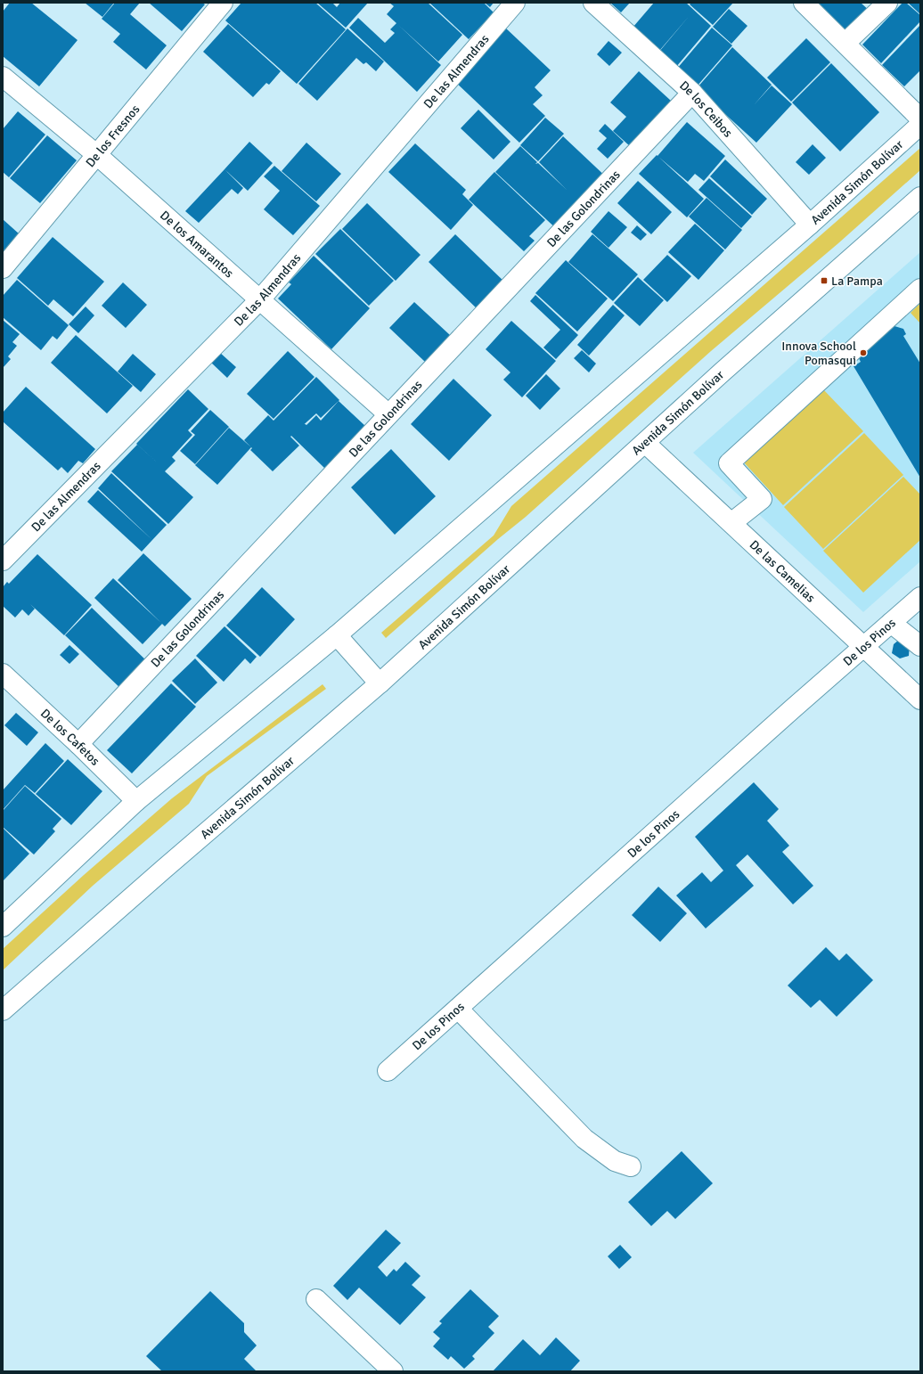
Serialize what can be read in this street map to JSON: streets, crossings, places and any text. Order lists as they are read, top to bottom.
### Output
{
  "streets": {
    "main road": [
      "De las Almendras",
      "De los Ceibos",
      "De los Fresnos",
      "Avenida Simón Bolívar",
      "De las Golondrinas",
      "De los Amarantos",
      "De las Camelias",
      "De los Pinos",
      "De los Cafetos"
    ]
  },
  "crossings": [
    ["De las Almendras", "De los Amarantos"],
    ["De los Ceibos", "Avenida Simón Bolívar"],
    ["De los Ceibos", "De las Golondrinas"],
    ["De los Fresnos", "De los Amarantos"],
    ["Avenida Simón Bolívar", "De las Camelias"],
    ["Avenida Simón Bolívar", "De los Cafetos"],
    ["De las Golondrinas", "De los Amarantos"],
    ["De las Golondrinas", "De los Cafetos"],
    ["De las Camelias", "De los Pinos"]
  ],
  "places": {
    "transit": ["La Pampa"],
    "other": ["Innova School Pomasqui"]
  }
}
